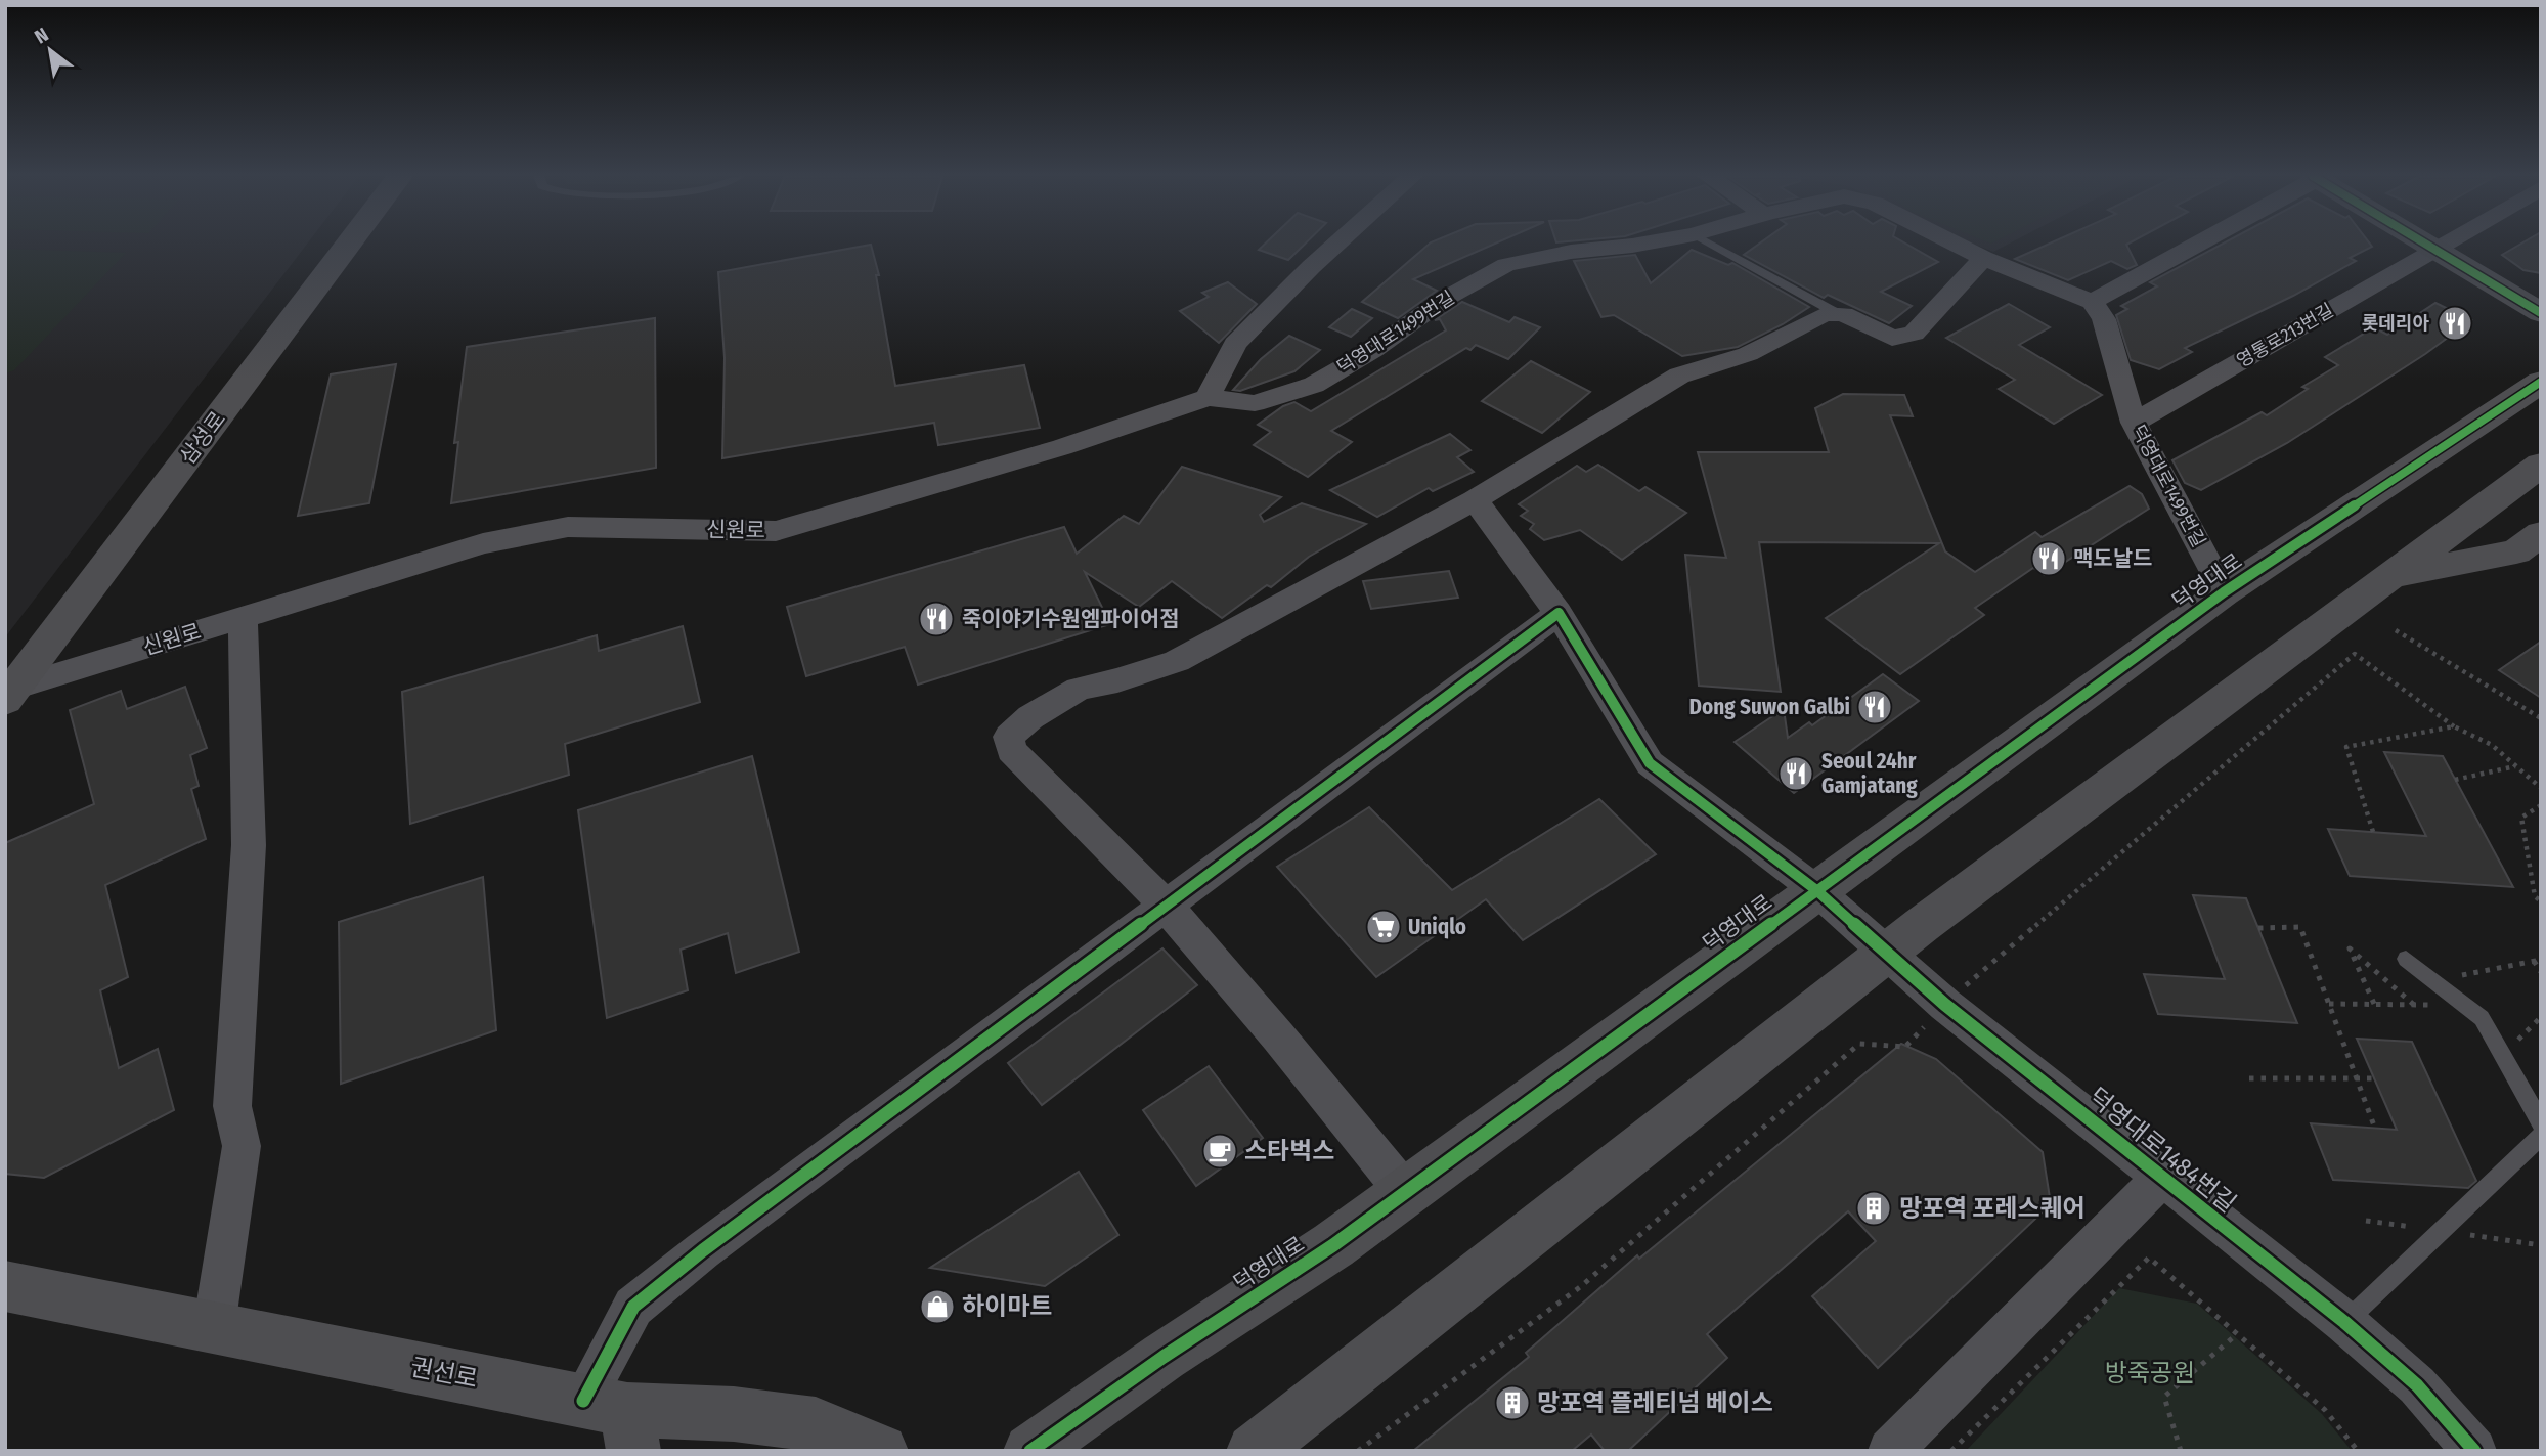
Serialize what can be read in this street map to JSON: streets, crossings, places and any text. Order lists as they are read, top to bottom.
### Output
{
  "streets": {
    "street": [
      "덕영대로1499번길",
      "영통로213번길",
      "삼성로",
      "신원로",
      "덕영대로",
      "덕영대로1484번길",
      "권선로"
    ]
  },
  "crossings": [
    ["덕영대로1499번길", "영통로213번길"],
    ["덕영대로1499번길", "신원로"],
    ["덕영대로1499번길", "덕영대로"],
    ["삼성로", "신원로"],
    ["덕영대로", "덕영대로1484번길"]
  ],
  "parks": ["방죽공원"],
  "places": {
    "restaurant": [
      "롯데리아",
      "맥도날드",
      "죽이야기수원엠파이어점",
      "Dong Suwon Galbi",
      "Seoul 24hr Gamjatang"
    ],
    "supermarket": ["Uniqlo"],
    "cafe": ["스타벅스"],
    "building": ["망포역 포레스퀘어", "망포역 플레티넘 베이스"],
    "shop": ["하이마트"]
  },
  "north": "top left"
}
